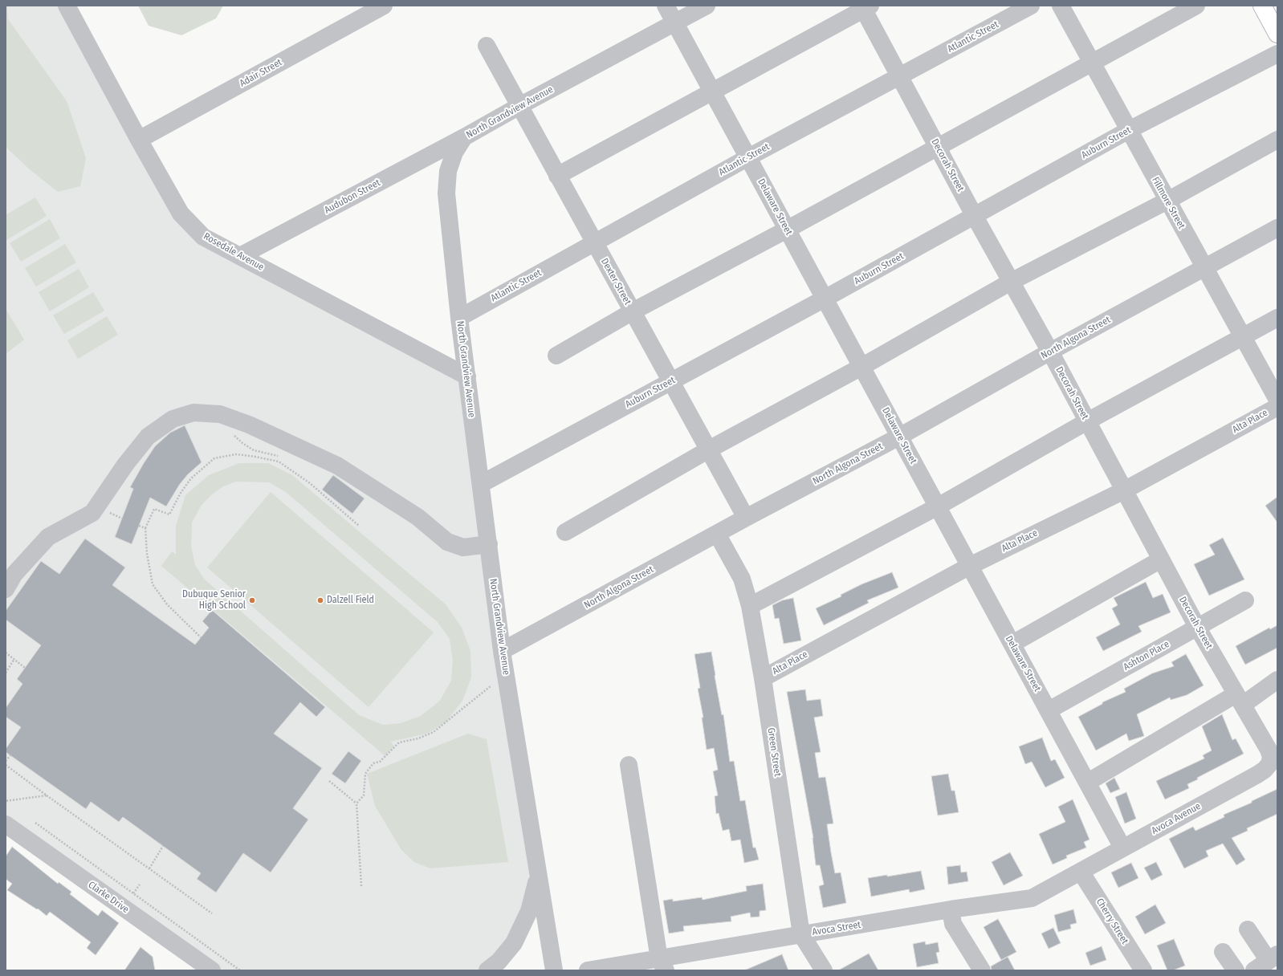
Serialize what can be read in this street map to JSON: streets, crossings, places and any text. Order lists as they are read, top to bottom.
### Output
{
  "streets": {
    "street": [
      "Atlantic Street",
      "Adair Street",
      "North Grandview Avenue",
      "Auburn Street",
      "Decorah Street",
      "Audubon Street",
      "Fillmore Street",
      "Delaware Street",
      "Rosedale Avenue",
      "Dexter Street",
      "North Algona Street",
      "Alta Place",
      "Ashton Place",
      "Green Street",
      "Avoca Avenue",
      "Clarke Drive",
      "Cherry Street",
      "Avoca Street"
    ]
  },
  "crossings": [
    ["Atlantic Street", "North Grandview Avenue"],
    ["Atlantic Street", "Decorah Street"],
    ["Atlantic Street", "Delaware Street"],
    ["Atlantic Street", "Dexter Street"],
    ["Adair Street", "Rosedale Avenue"],
    ["North Grandview Avenue", "Auburn Street"],
    ["North Grandview Avenue", "Audubon Street"],
    ["North Grandview Avenue", "Delaware Street"],
    ["North Grandview Avenue", "Rosedale Avenue"],
    ["North Grandview Avenue", "Dexter Street"],
    ["North Grandview Avenue", "North Algona Street"],
    ["Auburn Street", "Decorah Street"],
    ["Auburn Street", "Fillmore Street"],
    ["Auburn Street", "Delaware Street"],
    ["Auburn Street", "Dexter Street"],
    ["Decorah Street", "North Algona Street"],
    ["Decorah Street", "Alta Place"],
    ["Decorah Street", "Ashton Place"],
    ["Decorah Street", "Avoca Avenue"],
    ["Audubon Street", "Rosedale Avenue"],
    ["Fillmore Street", "North Algona Street"],
    ["Delaware Street", "North Algona Street"],
    ["Delaware Street", "Alta Place"],
    ["Delaware Street", "Ashton Place"],
    ["Delaware Street", "Avoca Avenue"],
    ["Dexter Street", "North Algona Street"],
    ["North Algona Street", "Green Street"],
    ["Alta Place", "Green Street"],
    ["Green Street", "Avoca Street"],
    ["Avoca Avenue", "Cherry Street"],
    ["Avoca Avenue", "Avoca Street"],
    ["Cherry Street", "Avoca Street"]
  ],
  "places": ["Dubuque Senior High School", "Dalzell Field"]
}
